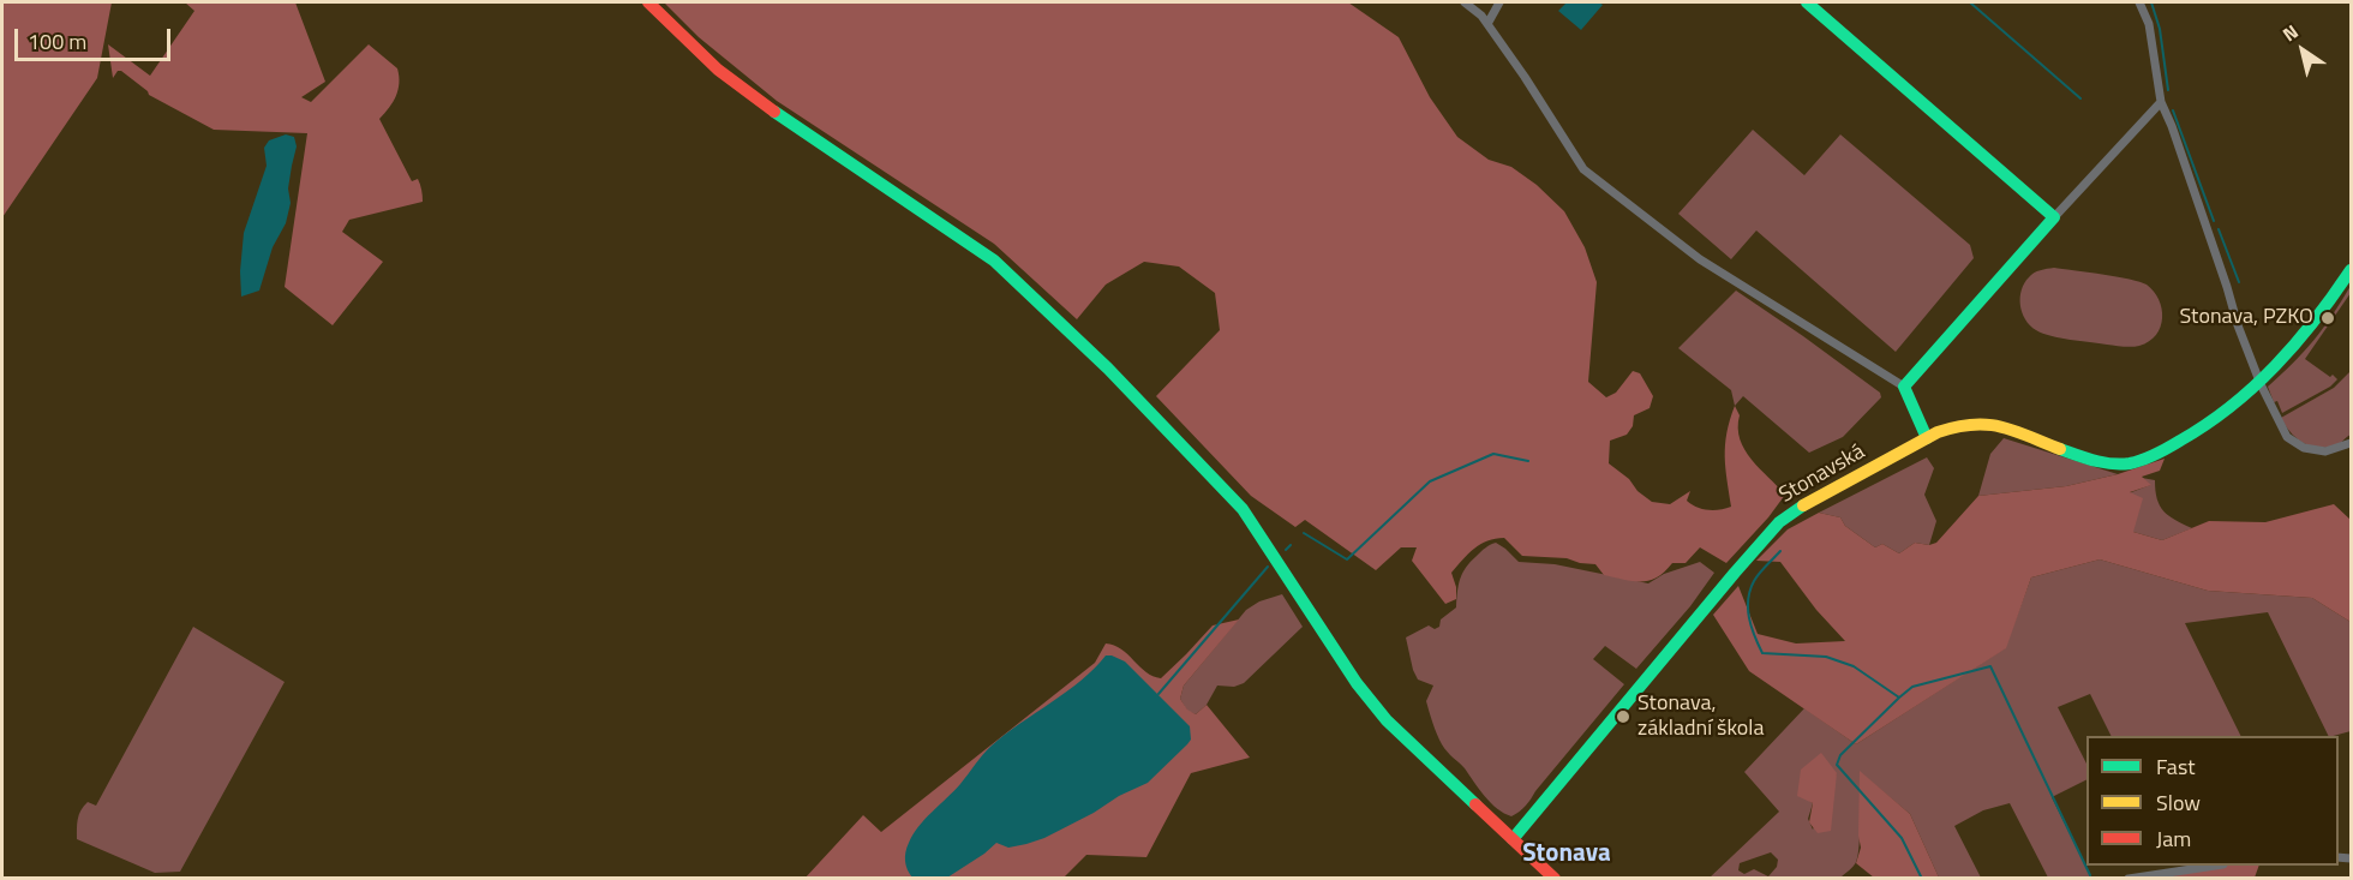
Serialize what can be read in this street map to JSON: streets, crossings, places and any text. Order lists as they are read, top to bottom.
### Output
{
  "streets": {
    "street": ["Stonavská"]
  },
  "districts": ["Stonava"],
  "places": ["Stonava, PZKO", "Stonava, základní škola"],
  "legend": ["Fast", "Slow", "Jam"],
  "scale_bar": "100 m",
  "north": "top left"
}
